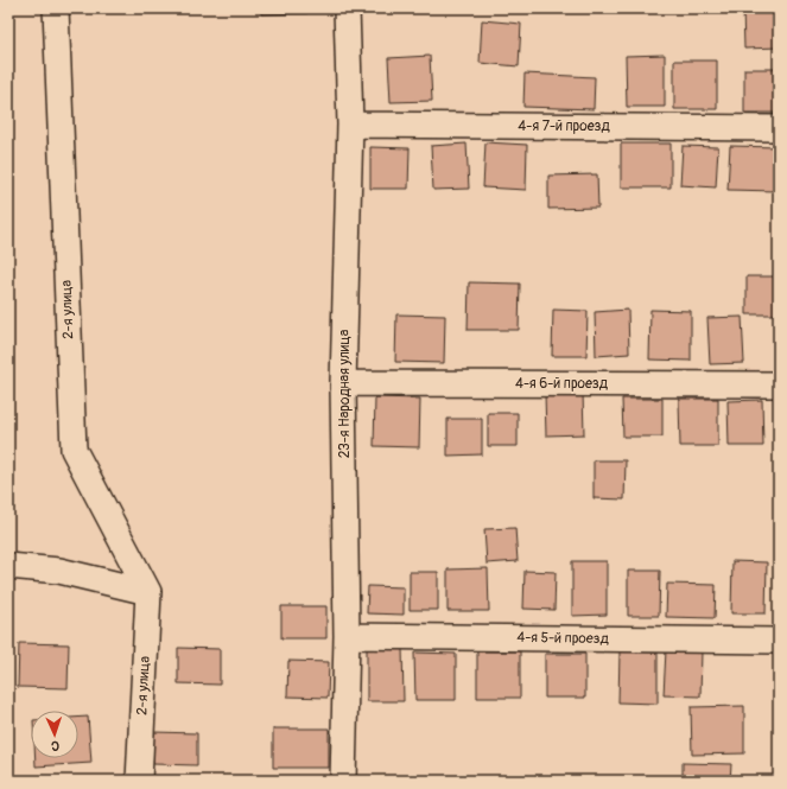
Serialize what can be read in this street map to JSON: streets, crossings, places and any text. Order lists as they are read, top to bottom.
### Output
{
  "streets": {
    "street": [
      "4-я 7-й проезд",
      "2-я улица",
      "4-я 6-й проезд",
      "23-я Народная улица",
      "4-я 5-й проезд"
    ]
  },
  "crossings": [
    ["4-я 7-й проезд", "23-я Народная улица"],
    ["4-я 6-й проезд", "23-я Народная улица"],
    ["23-я Народная улица", "4-я 5-й проезд"]
  ],
  "north": "bottom"
}
